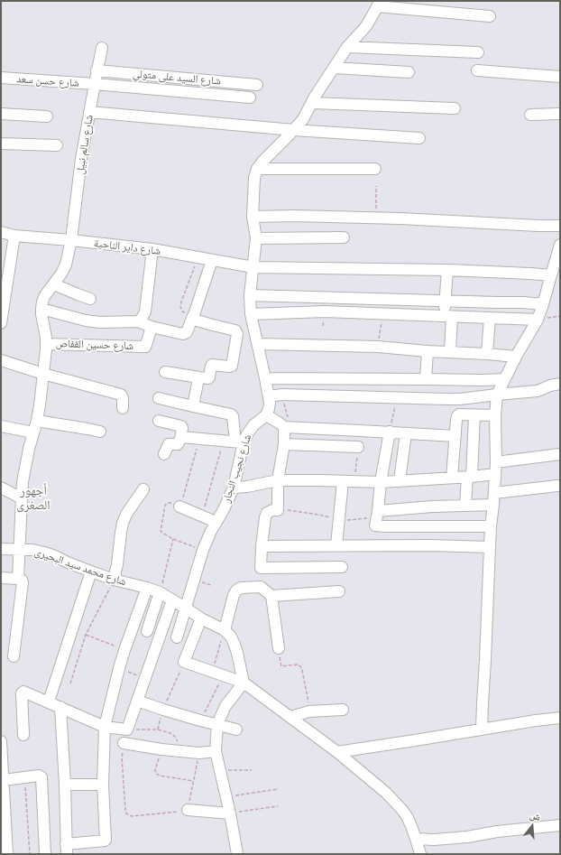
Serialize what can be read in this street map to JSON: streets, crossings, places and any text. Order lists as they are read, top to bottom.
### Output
{
  "streets": {
    "street": [
      "شارع السيد على متولي",
      "شارع حسن سعد",
      "شارع سالم نبيل",
      "شارع داير الناحية",
      "شارع حسين القفاص",
      "شارع نجيب النجار",
      "شارع محمد سيد البحيرى"
    ]
  },
  "crossings": [
    ["شارع السيد على متولي", "شارع سالم نبيل"],
    ["شارع حسن سعد", "شارع سالم نبيل"],
    ["شارع سالم نبيل", "شارع داير الناحية"],
    ["شارع نجيب النجار", "شارع محمد سيد البحيرى"]
  ],
  "districts": ["أجهور الصغرى"],
  "north": "top"
}
